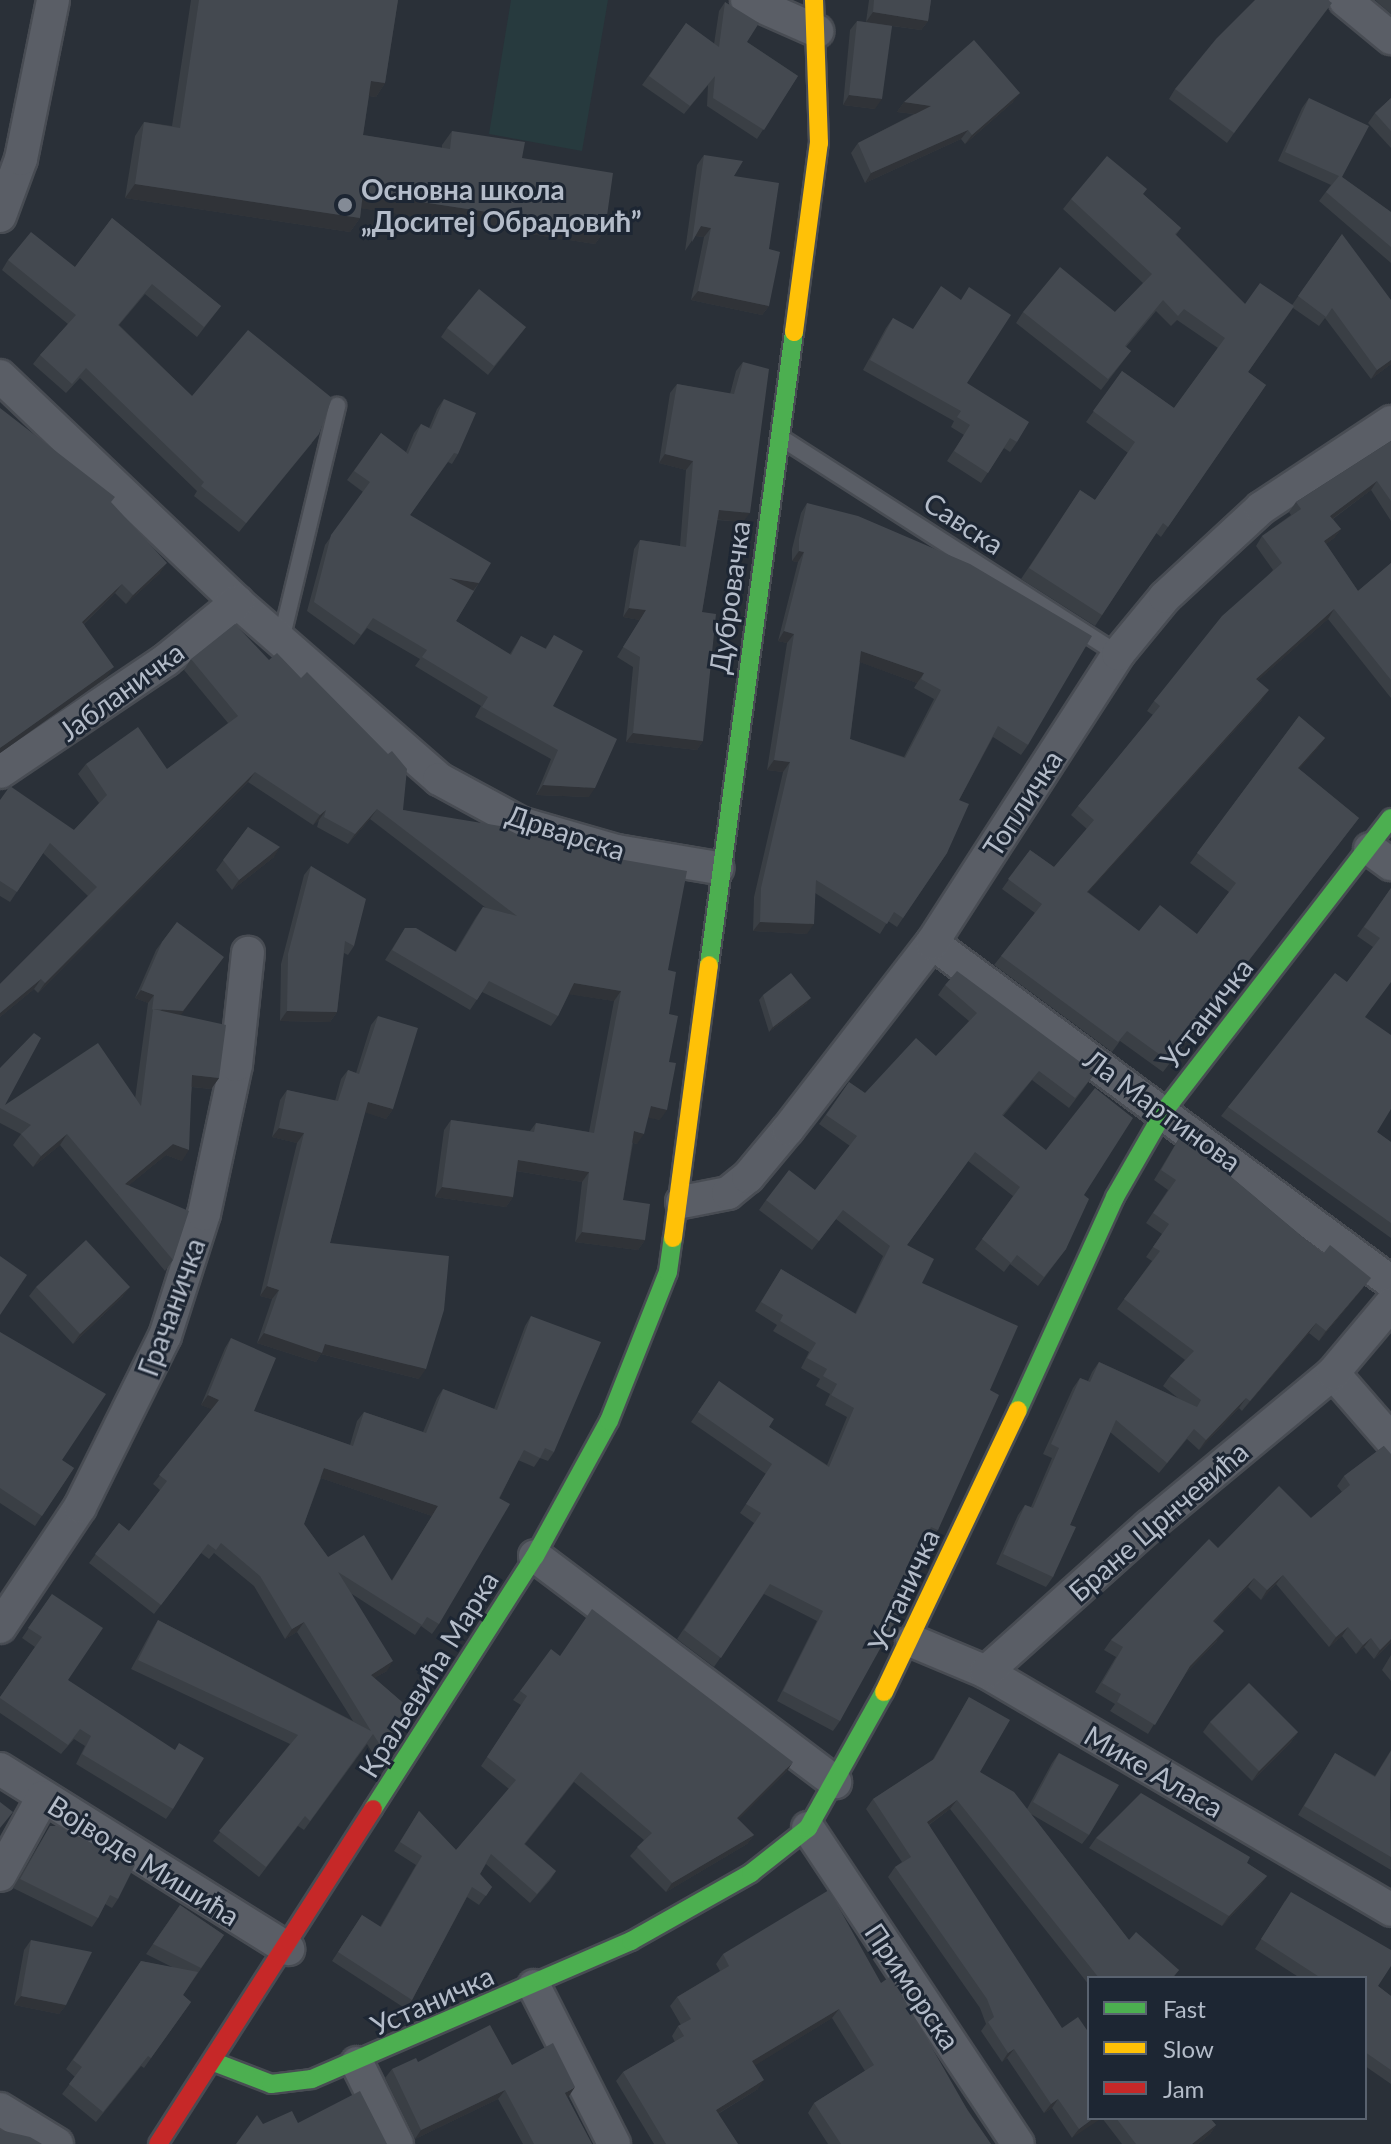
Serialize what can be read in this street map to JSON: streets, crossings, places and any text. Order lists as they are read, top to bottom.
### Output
{
  "streets": {
    "main road": ["Дубровачка", "Устаничка", "Краљевића Марка"],
    "street": [
      "Јабланичка",
      "Топличка",
      "Дрварска",
      "Ла Мартинова",
      "Грачаничка",
      "Бране Црнчевића",
      "Мике Аласа",
      "Војводе Мишића",
      "Приморска"
    ],
    "lane": ["Савска"]
  },
  "crossings": [
    ["Савска", "Дубровачка"],
    ["Савска", "Топличка"],
    ["Дубровачка", "Топличка"],
    ["Дубровачка", "Дрварска"],
    ["Дубровачка", "Краљевића Марка"],
    ["Јабланичка", "Дрварска"],
    ["Топличка", "Ла Мартинова"],
    ["Топличка", "Краљевића Марка"],
    ["Устаничка", "Ла Мартинова"],
    ["Устаничка", "Краљевића Марка"],
    ["Устаничка", "Мике Аласа"],
    ["Устаничка", "Приморска"],
    ["Бране Црнчевића", "Мике Аласа"],
    ["Краљевића Марка", "Војводе Мишића"]
  ],
  "places": ["Основна школа „Доситеј Обрадовић”"],
  "legend": ["Fast", "Slow", "Jam"]
}
